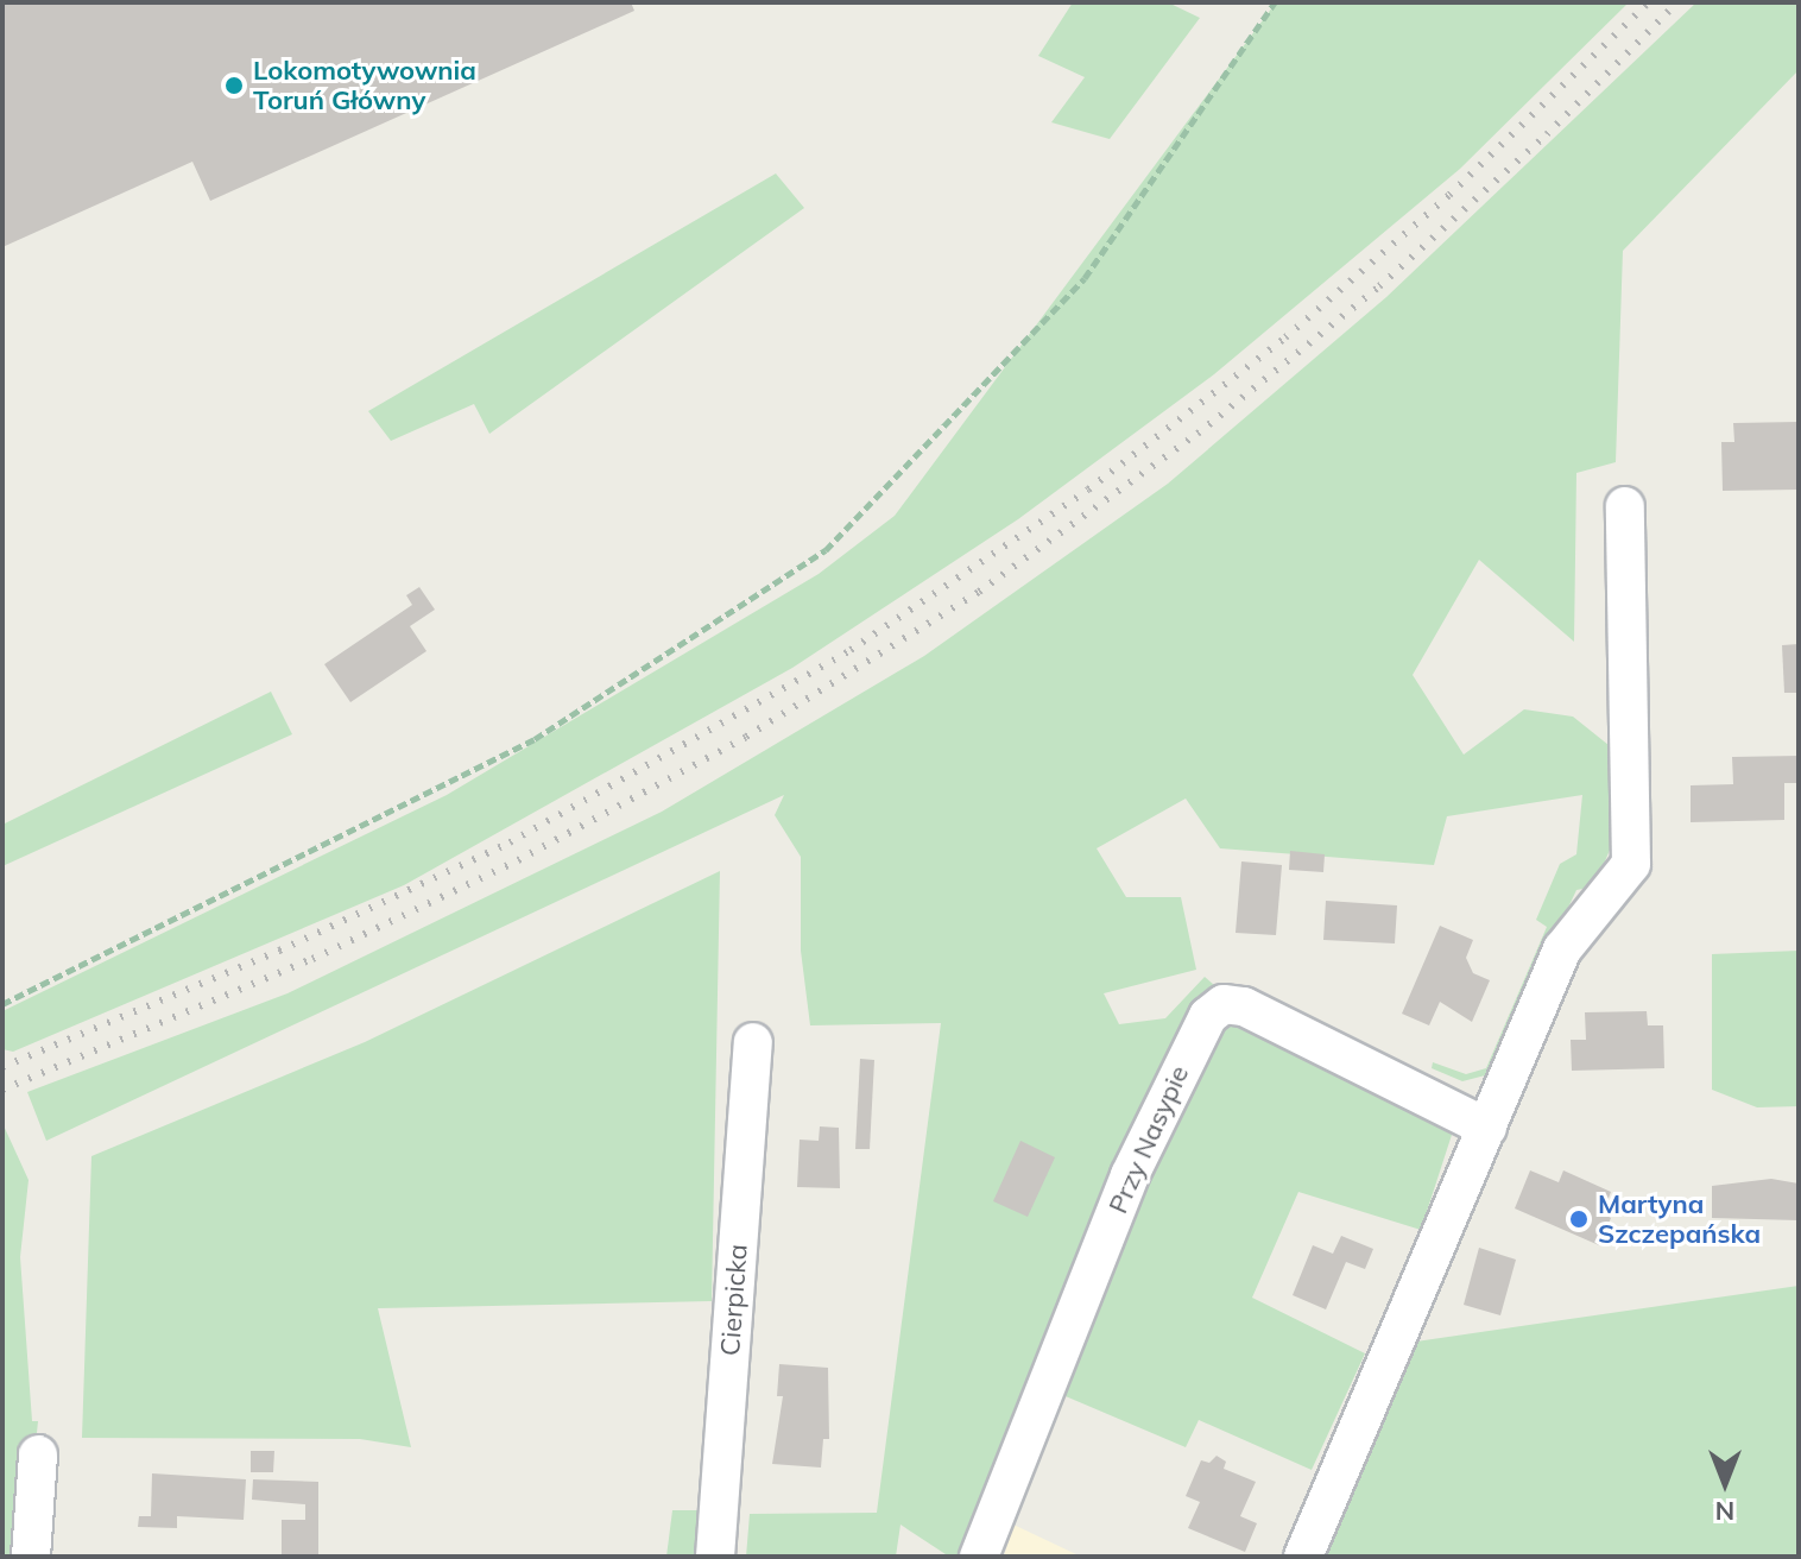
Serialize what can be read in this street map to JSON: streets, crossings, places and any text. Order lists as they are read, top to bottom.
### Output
{
  "streets": {
    "street": ["Przy Nasypie", "Cierpicka"]
  },
  "places": ["Lokomotywownia Toruń Główny", "Martyna Szczepańska"],
  "north": "bottom"
}
